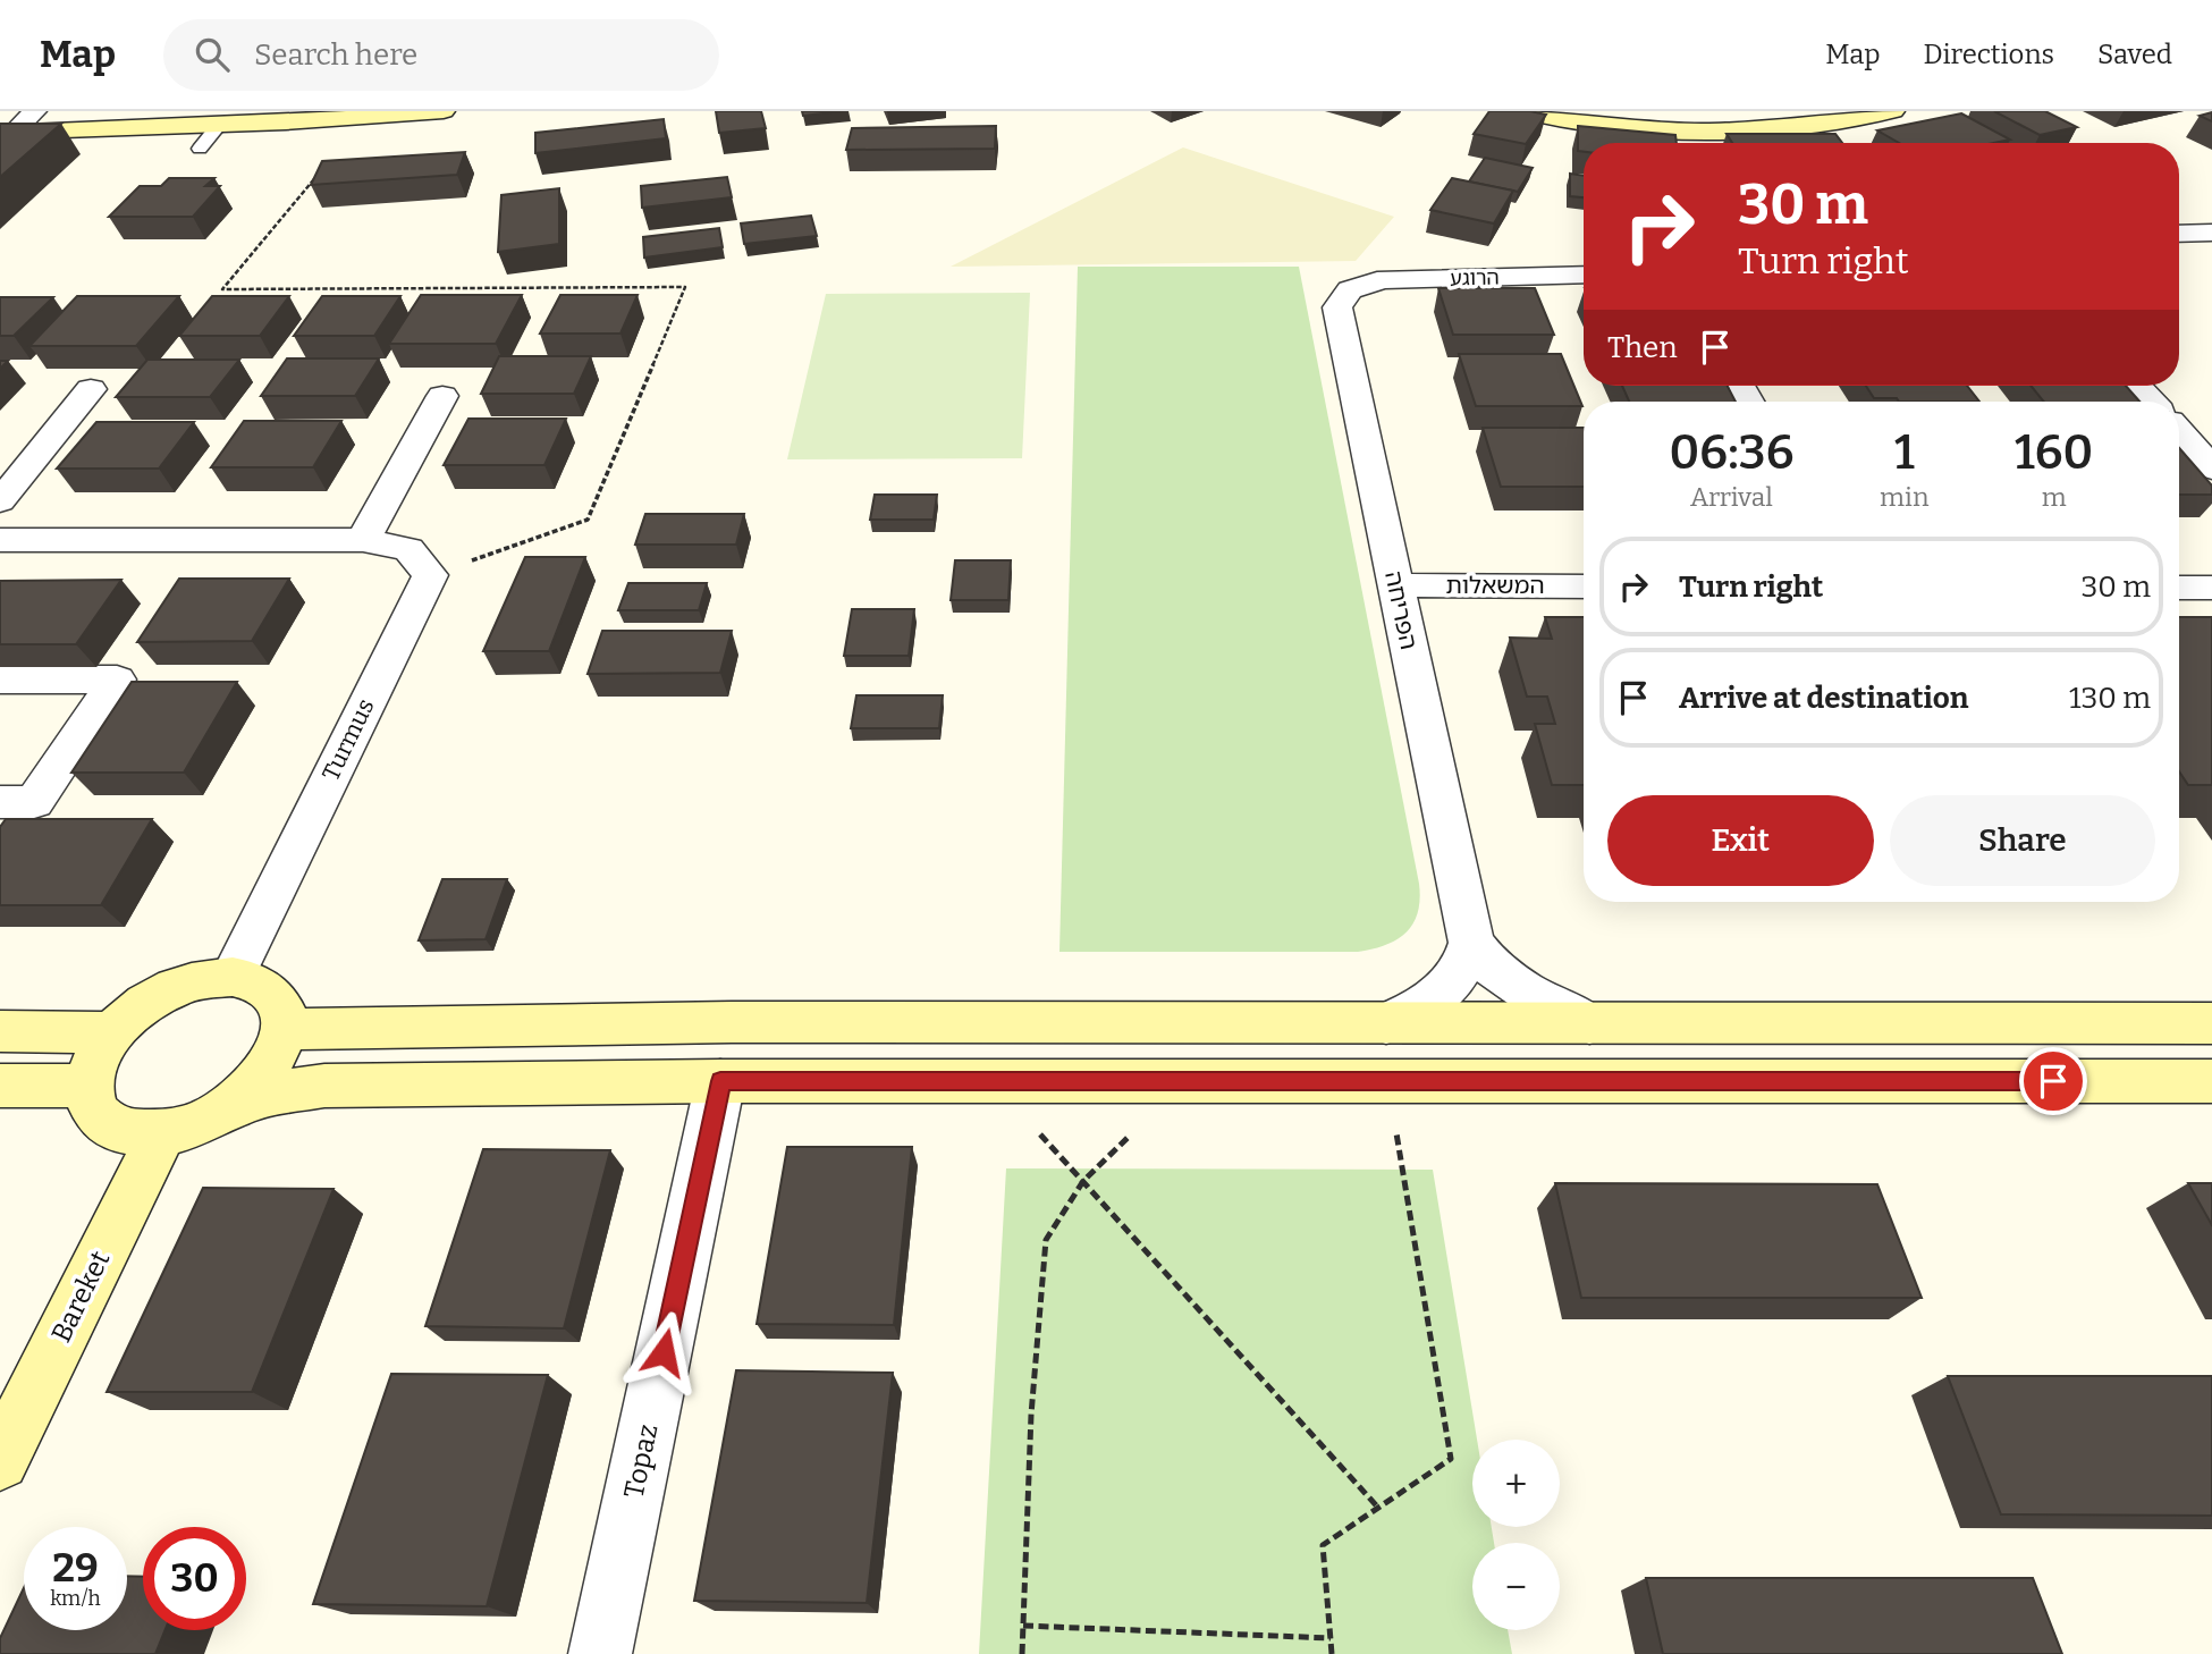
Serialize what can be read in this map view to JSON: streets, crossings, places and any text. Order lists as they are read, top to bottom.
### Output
{
  "streets": {
    "street": [
      "הרוגע",
      "המשאלות",
      "הפריחה",
      "Turmus",
      "Bareket",
      "Topaz"
    ]
  },
  "crossings": [
    ["הרוגע", "הפריחה"],
    ["המשאלות", "הפריחה"],
    ["Turmus", "Bareket"]
  ],
  "page": {
    "header": "Map",
    "search": "Search here",
    "nav": ["Map", "Directions", "Saved"],
    "turn": ["30 m", "Turn right"],
    "then": "Then",
    "eta": [
      "06:36",
      "Arrival",
      "1",
      "min",
      "160",
      "m"
    ],
    "list": [
      {
        "name": "Turn right",
        "value": "30 m"
      },
      {
        "name": "Arrive at destination",
        "value": "130 m"
      }
    ],
    "buttons": ["Exit", "Share"],
    "map_buttons": ["+", "−"],
    "speed": "29 km/h",
    "limit": "30"
  }
}
